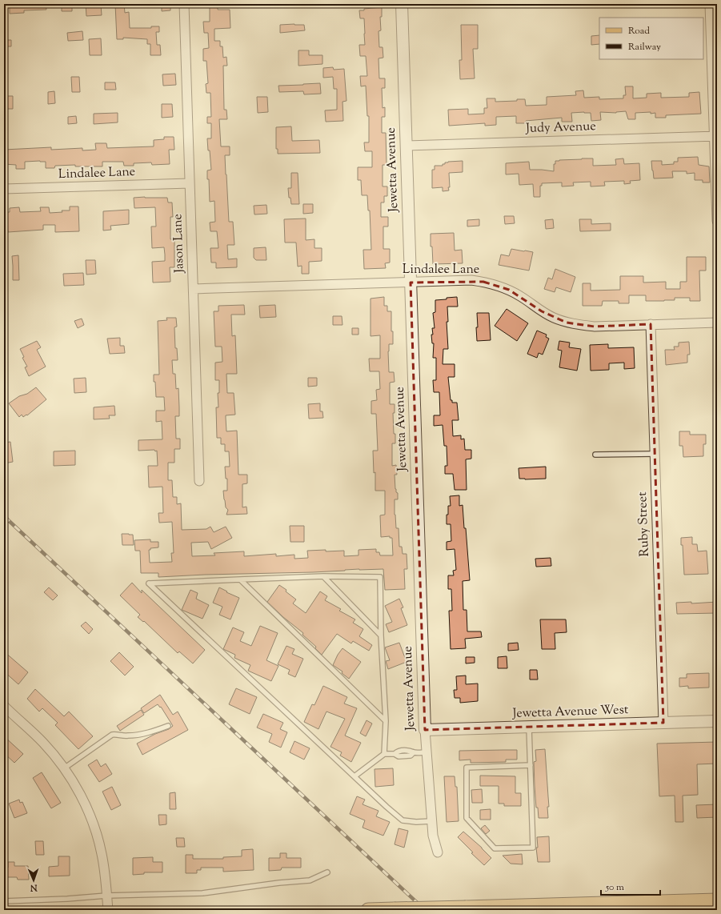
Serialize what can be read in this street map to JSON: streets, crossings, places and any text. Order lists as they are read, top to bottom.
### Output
{
  "streets": {
    "street": [
      "Judy Avenue",
      "Jewetta Avenue",
      "Lindalee Lane",
      "Jason Lane",
      "Ruby Street",
      "Jewetta Avenue West"
    ]
  },
  "crossings": [
    ["Judy Avenue", "Jewetta Avenue"],
    ["Jewetta Avenue", "Lindalee Lane"],
    ["Jewetta Avenue", "Jewetta Avenue West"],
    ["Lindalee Lane", "Jason Lane"],
    ["Lindalee Lane", "Ruby Street"],
    ["Ruby Street", "Jewetta Avenue West"]
  ],
  "legend": ["Road", "Railway"],
  "scale_bar": "50 m",
  "north": "bottom"
}
